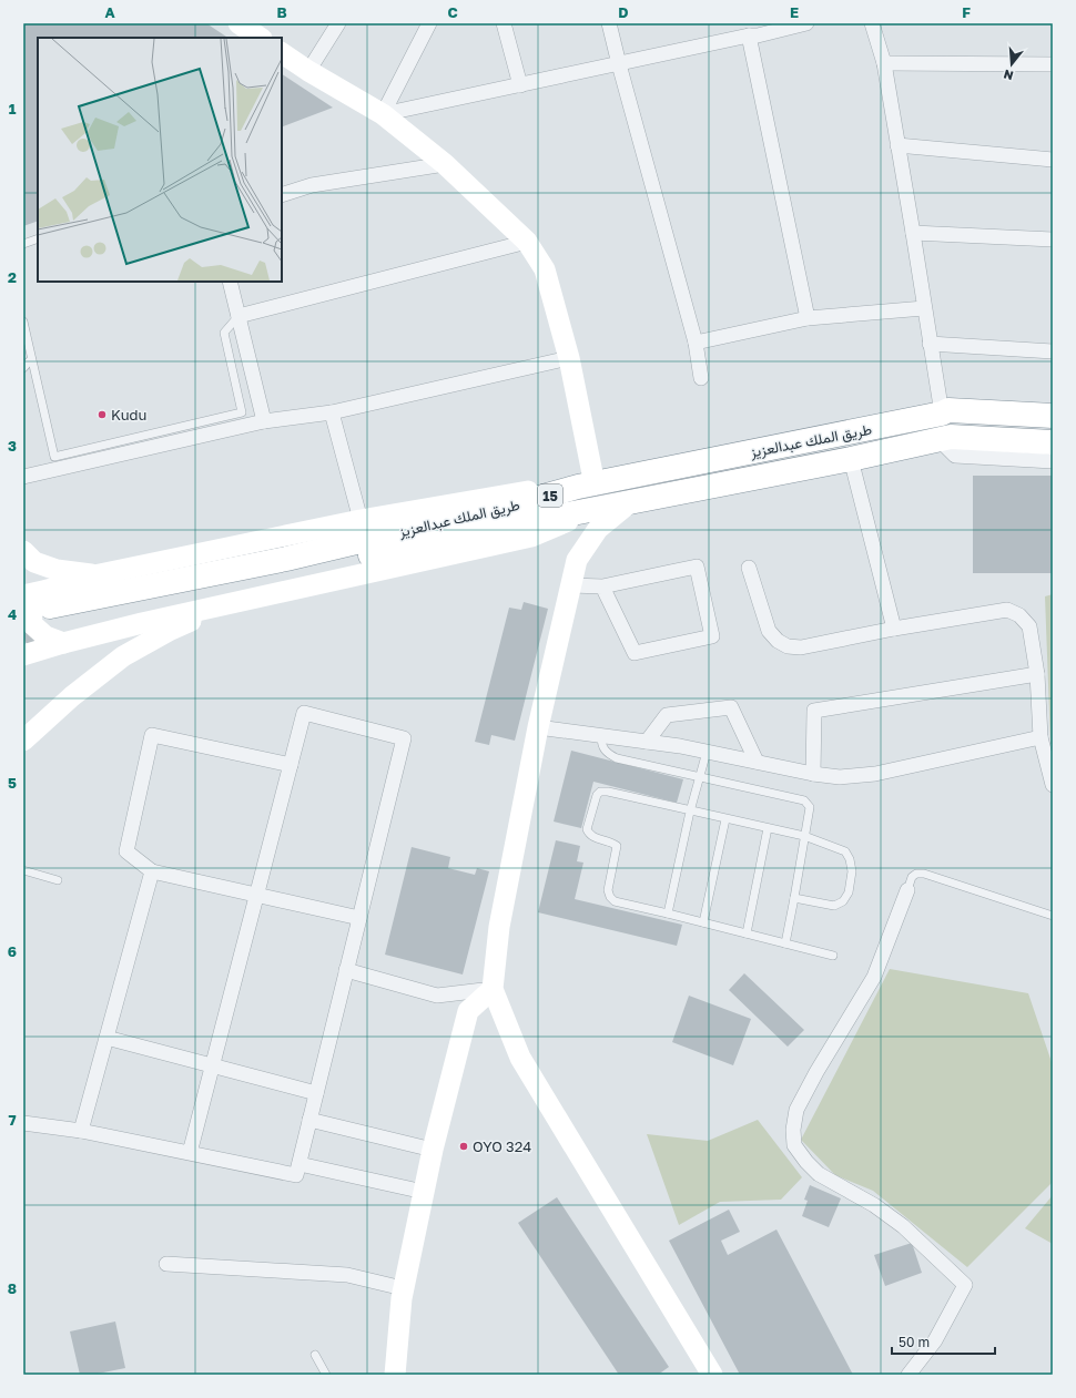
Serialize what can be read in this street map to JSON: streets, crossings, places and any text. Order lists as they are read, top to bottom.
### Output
{
  "streets": {
    "highway": ["طريق الملك عبدالعزيز", "15"]
  },
  "places": ["Kudu", "OYO 324"],
  "scale_bar": "50 m",
  "north": "bottom",
  "grid": {
    "columns": [
      "A",
      "B",
      "C",
      "D",
      "E",
      "F"
    ],
    "rows": [
      "1",
      "2",
      "3",
      "4",
      "5",
      "6",
      "7",
      "8"
    ]
  }
}
